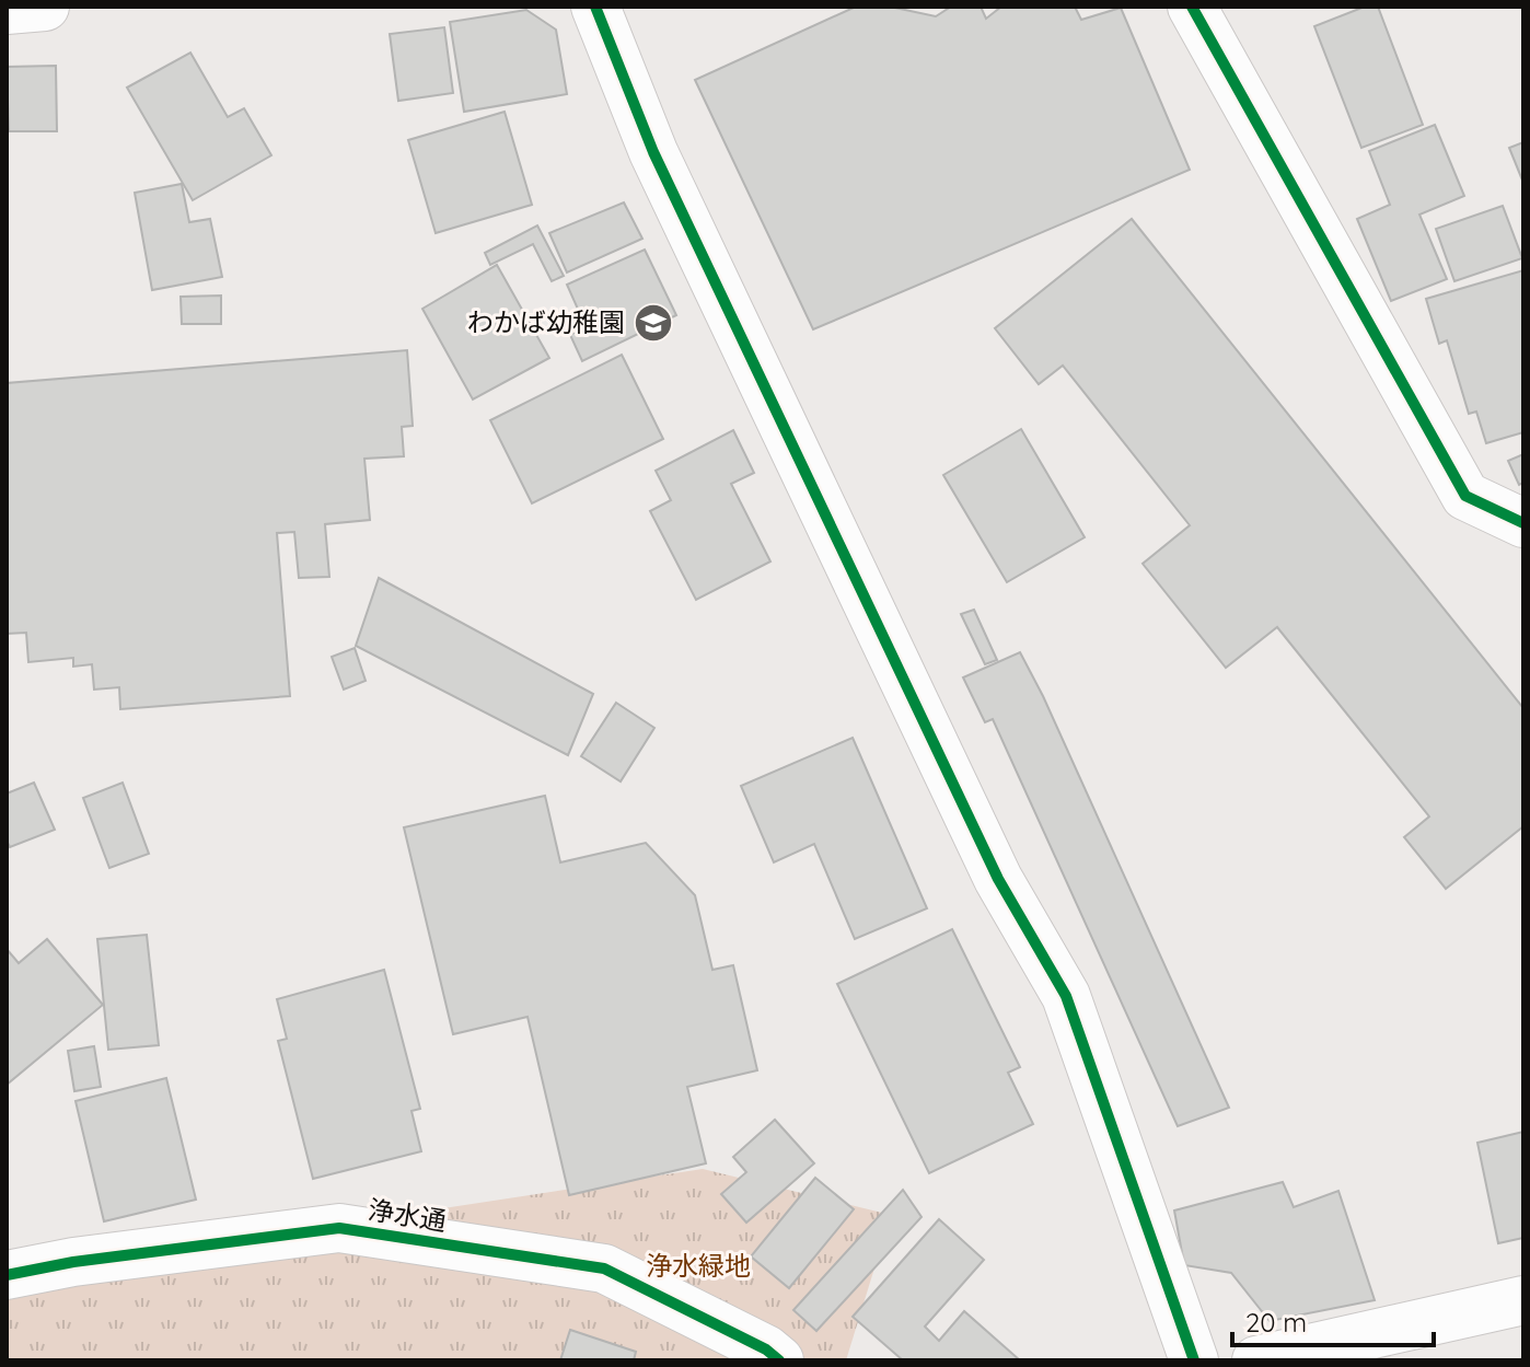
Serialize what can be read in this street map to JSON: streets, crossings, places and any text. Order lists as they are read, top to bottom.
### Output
{
  "streets": {
    "street": ["浄水通"]
  },
  "parks": ["浄水緑地"],
  "places": {
    "school or university": ["わかば幼稚園"]
  },
  "scale_bar": "20 m"
}
